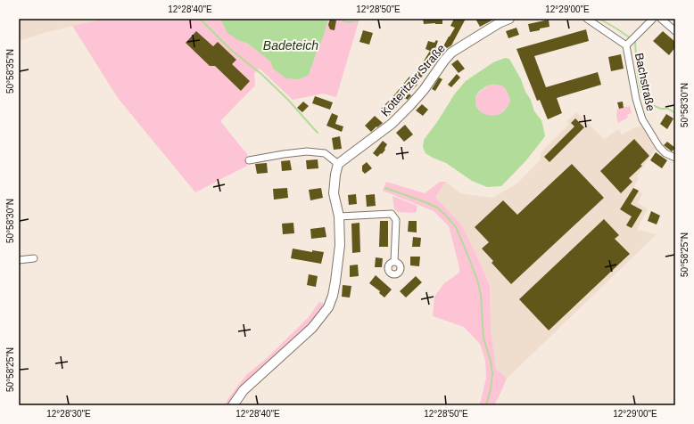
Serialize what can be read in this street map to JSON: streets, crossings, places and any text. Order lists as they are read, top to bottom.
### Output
{
  "streets": {
    "street": ["Kotteritzer Straße", "Bachstraße"]
  },
  "water": ["Badeteich"],
  "coordinates": [
    "12°28'40\"E",
    "12°28'50\"E",
    "12°29'00\"E",
    "50°58'35\"N",
    "50°58'30\"N",
    "50°58'25\"N",
    "12°28'30\"E"
  ]
}
